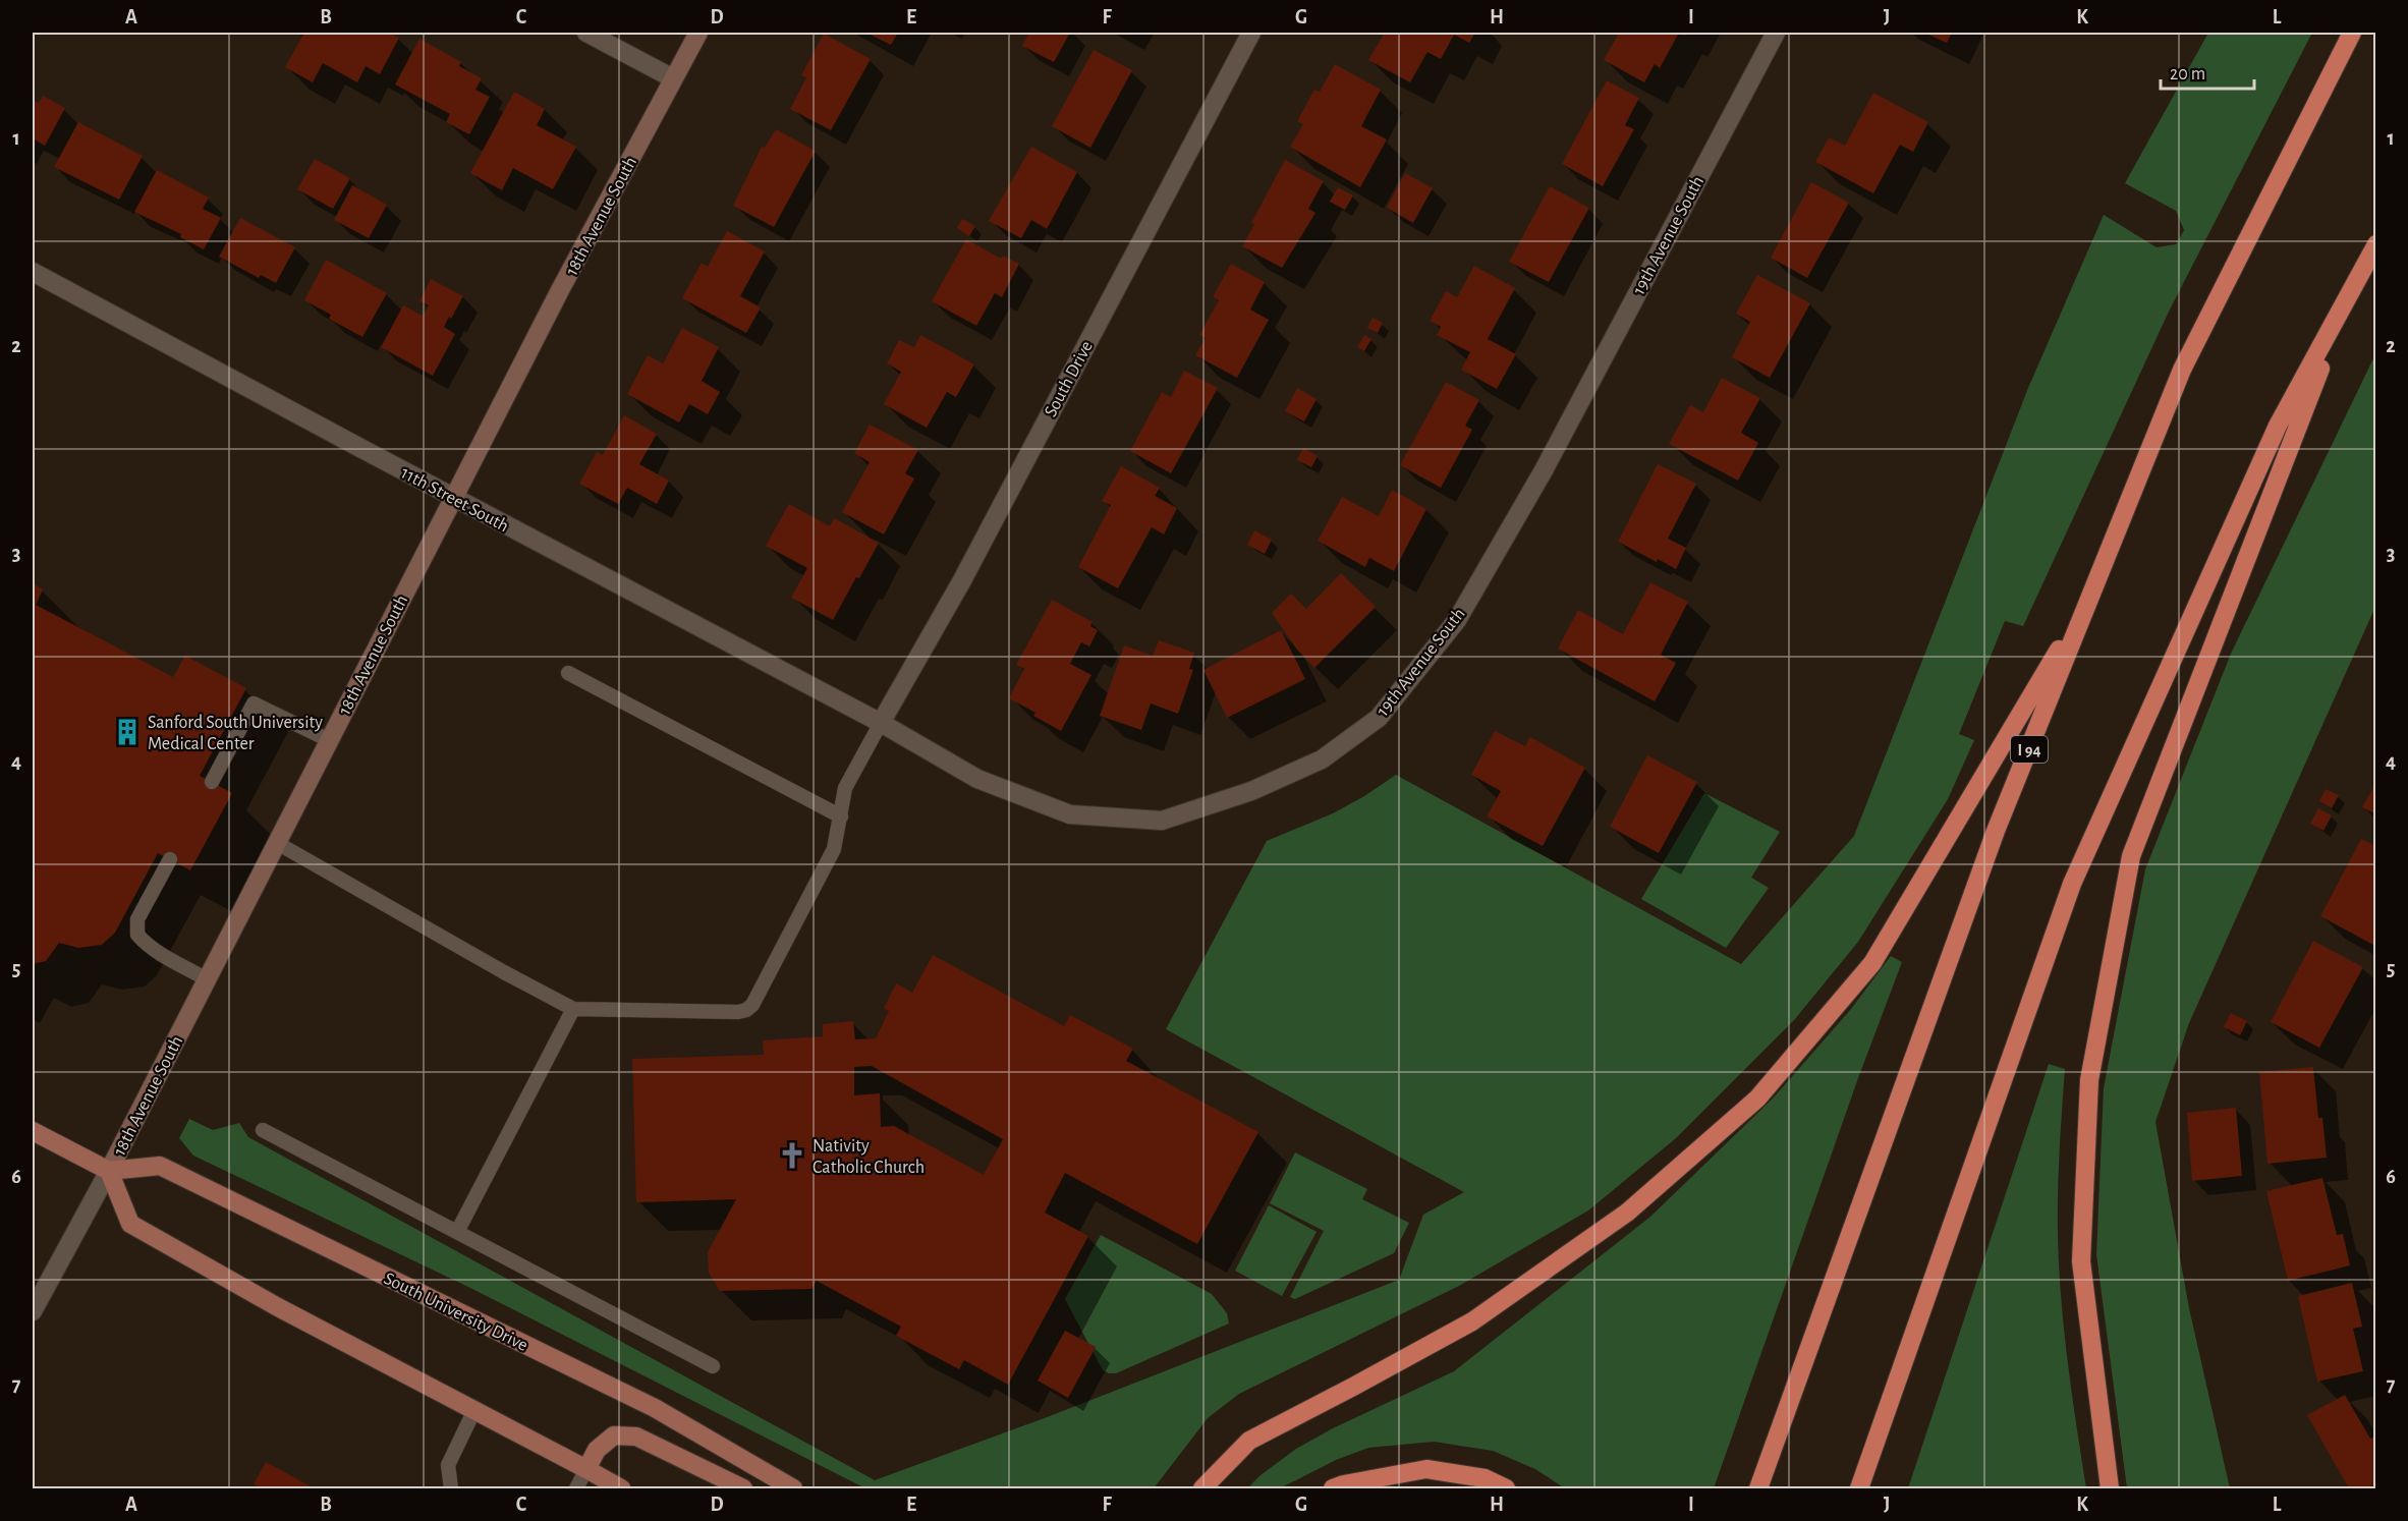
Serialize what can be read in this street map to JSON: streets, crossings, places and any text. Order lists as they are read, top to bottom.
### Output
{
  "streets": {
    "highway": ["I 94"],
    "main road": ["South University Drive"],
    "street": [
      "18th Avenue South",
      "19th Avenue South",
      "South Drive",
      "11th Street South"
    ]
  },
  "crossings": [
    ["18th Avenue South", "11th Street South"],
    ["18th Avenue South", "South University Drive"],
    ["19th Avenue South", "South Drive"],
    ["19th Avenue South", "11th Street South"],
    ["South Drive", "11th Street South"]
  ],
  "places": {
    "building": ["Sanford South University Medical Center"],
    "church": ["Nativity Catholic Church"]
  },
  "scale_bar": "20 m",
  "grid": {
    "columns": [
      "A",
      "B",
      "C",
      "D",
      "E",
      "F",
      "G",
      "H",
      "I",
      "J",
      "K",
      "L"
    ],
    "rows": [
      "1",
      "2",
      "3",
      "4",
      "5",
      "6",
      "7"
    ]
  }
}
